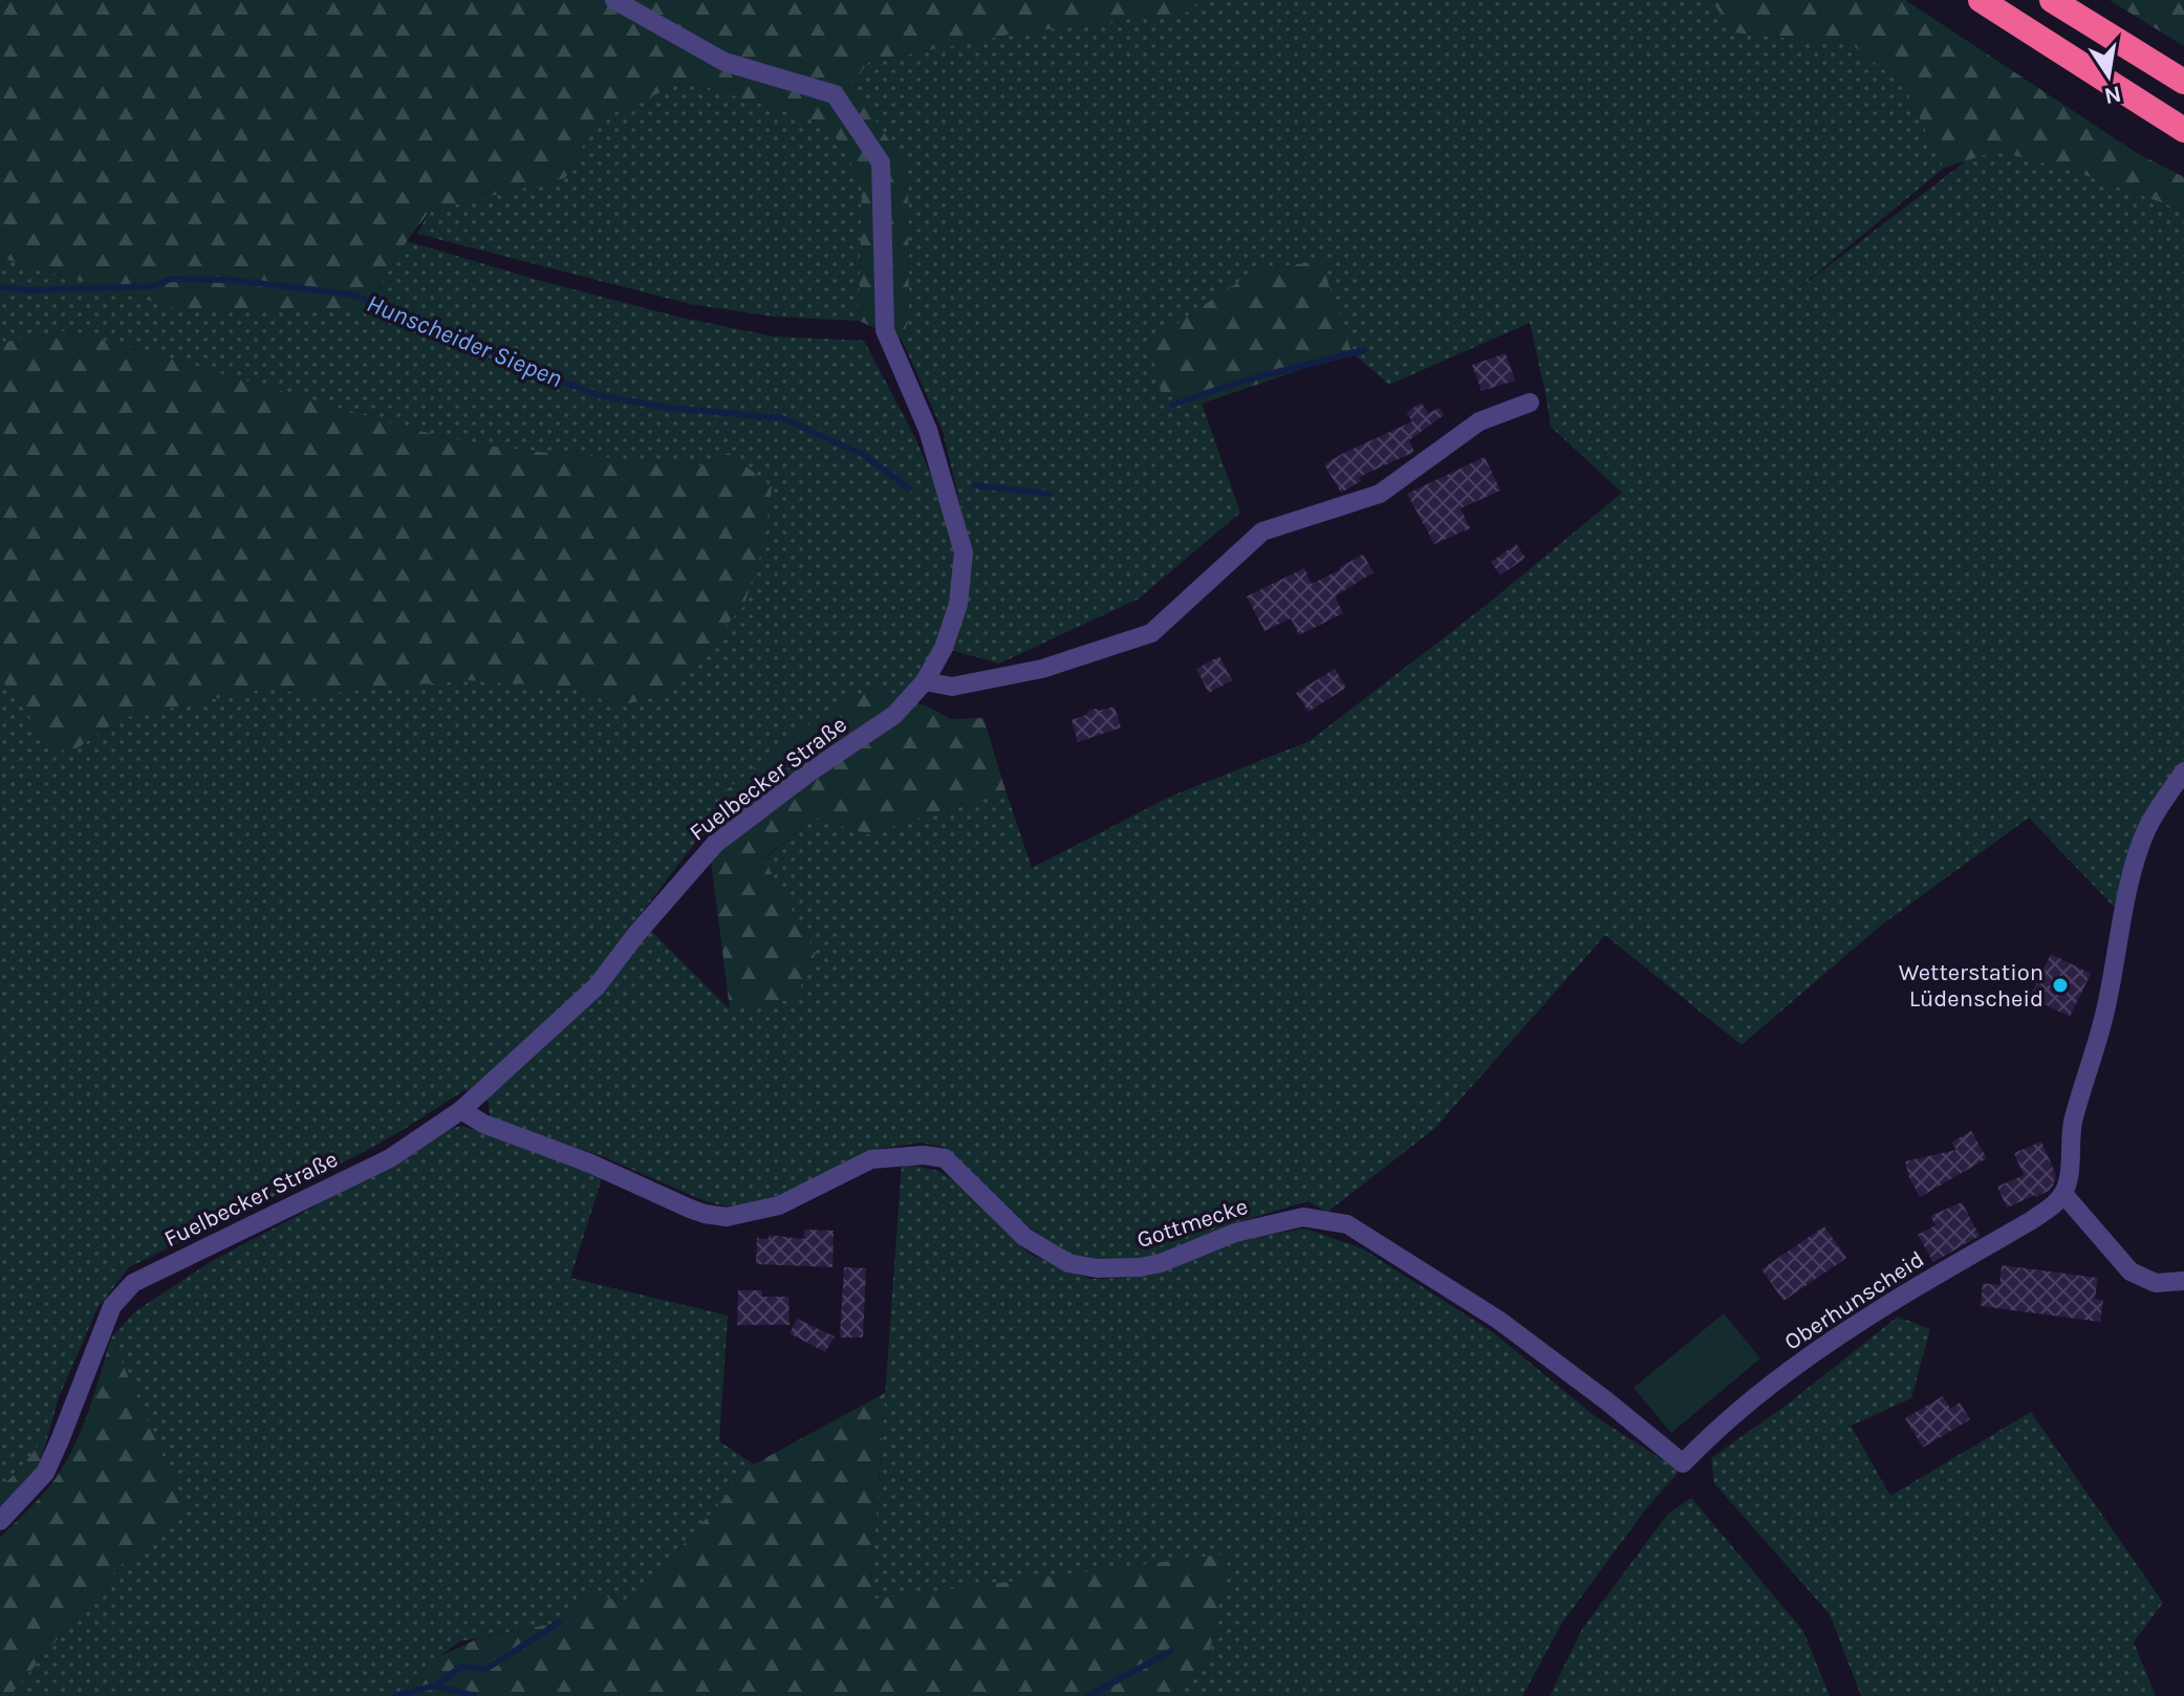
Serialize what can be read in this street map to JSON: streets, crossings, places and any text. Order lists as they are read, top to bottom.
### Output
{
  "streets": {
    "street": ["Fuelbecker Straße", "Gottmecke", "Oberhunscheid"]
  },
  "crossings": [
    ["Fuelbecker Straße", "Gottmecke"],
    ["Gottmecke", "Oberhunscheid"]
  ],
  "water": ["Hunscheider Siepen"],
  "places": ["Wetterstation Lüdenscheid"],
  "north": "bottom"
}
